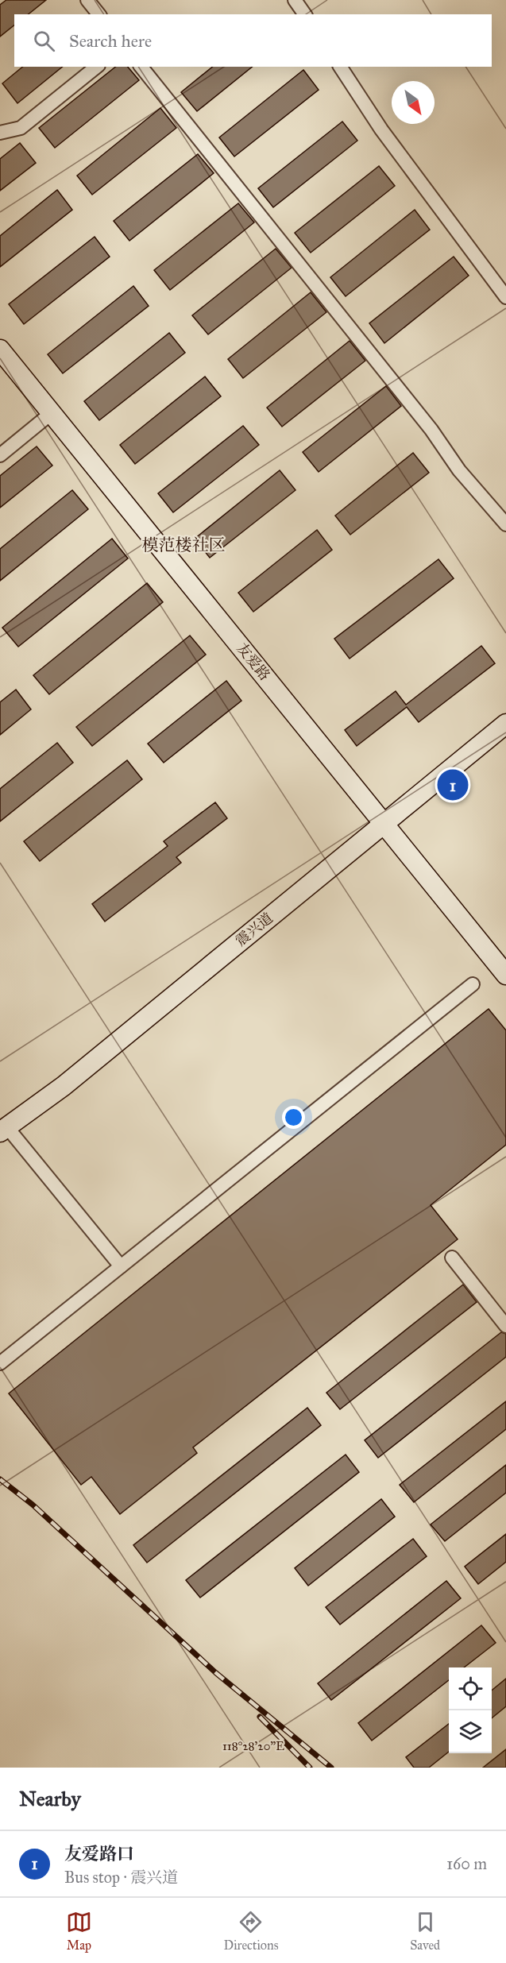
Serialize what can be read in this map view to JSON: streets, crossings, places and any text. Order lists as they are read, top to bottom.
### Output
{
  "streets": {
    "street": ["友爱路", "震兴道"]
  },
  "crossings": [
    ["友爱路", "震兴道"]
  ],
  "districts": ["模范楼社区"],
  "north": "bottom right",
  "page": {
    "search": "Search here",
    "pins": "1",
    "heading": "Nearby",
    "list": [
      {
        "mark": "1",
        "name": "友爱路口",
        "note": "Bus stop · 震兴道",
        "value": "160 m"
      }
    ],
    "nav": ["Map", "Directions", "Saved"]
  },
  "coordinates": ["118°28'20\"E"]
}
